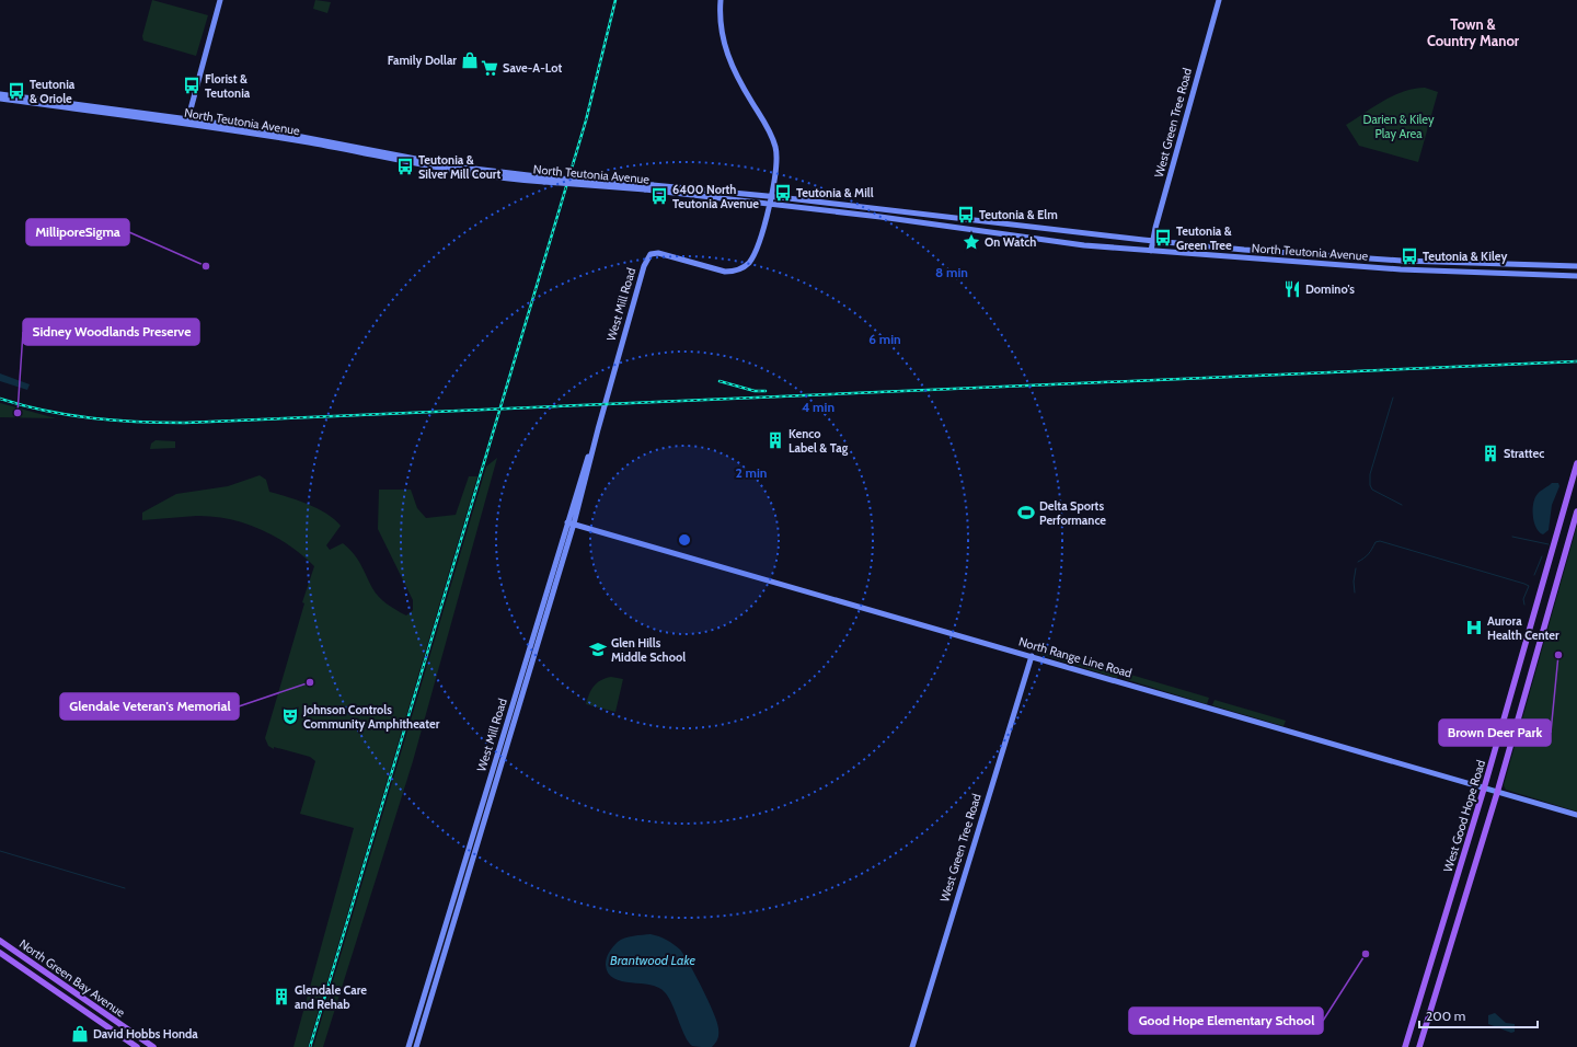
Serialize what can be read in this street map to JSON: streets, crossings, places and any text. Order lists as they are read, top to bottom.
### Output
{
  "streets": {
    "main road": [
      "North Teutonia Avenue",
      "West Green Tree Road",
      "West Mill Road",
      "North Range Line Road",
      "West Good Hope Road",
      "North Green Bay Avenue"
    ]
  },
  "crossings": [
    ["North Teutonia Avenue", "West Green Tree Road"],
    ["North Teutonia Avenue", "West Mill Road"],
    ["West Green Tree Road", "North Range Line Road"],
    ["West Mill Road", "North Range Line Road"],
    ["North Range Line Road", "West Good Hope Road"]
  ],
  "districts": ["Town & Country Manor"],
  "water": ["Brantwood Lake"],
  "parks": ["Darien & Kiley Play Area"],
  "places": {
    "shop": ["Family Dollar", "David Hobbs Honda"],
    "supermarket": ["Save-A-Lot"],
    "bus stop": [
      "Florist & Teutonia",
      "Teutonia & Oriole",
      "Teutonia & Silver Mill Court",
      "Teutonia & Mill",
      "6400 North Teutonia Avenue",
      "Teutonia & Elm",
      "Teutonia & Green Tree",
      "Teutonia & Kiley"
    ],
    "place": ["On Watch"],
    "other": [
      "MilliporeSigma",
      "Sidney Woodlands Preserve",
      "Brown Deer Park",
      "Glendale Veteran's Memorial",
      "Good Hope Elementary School"
    ],
    "restaurant": ["Domino's"],
    "building": ["Kenco Label & Tag", "Strattec", "Glendale Care and Rehab"],
    "sports": ["Delta Sports Performance"],
    "hospital": ["Aurora Health Center"],
    "school or university": ["Glen Hills Middle School"],
    "theatre": ["Johnson Controls Community Amphitheater"]
  },
  "scale_bar": "200 m",
  "rings": [
    "8 min",
    "6 min",
    "4 min",
    "2 min"
  ]
}
